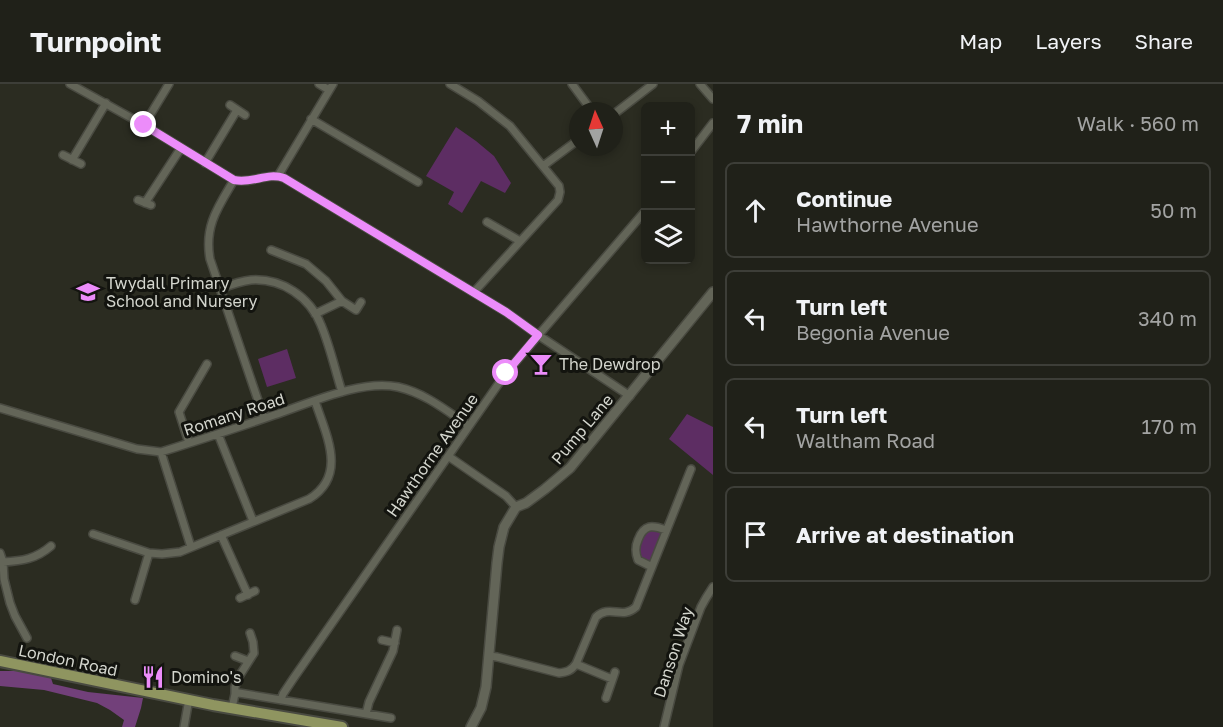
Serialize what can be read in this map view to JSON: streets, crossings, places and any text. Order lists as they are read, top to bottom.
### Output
{
  "streets": {
    "main road": ["London Road"],
    "street": [
      "Romany Road",
      "Pump Lane",
      "Hawthorne Avenue",
      "Danson Way"
    ]
  },
  "crossings": [
    ["Romany Road", "Hawthorne Avenue"]
  ],
  "places": {
    "school or university": ["Twydall Primary School and Nursery"],
    "bar": ["The Dewdrop"],
    "restaurant": ["Domino's"]
  },
  "north": "top",
  "page": {
    "header": "Turnpoint",
    "nav": ["Map", "Layers", "Share"],
    "heading": ["7 min", "Walk · 560 m"],
    "map_buttons": ["+", "−"],
    "list": [
      ["Continue", "Hawthorne Avenue", "50 m"],
      ["Turn left", "Begonia Avenue", "340 m"],
      ["Turn left", "Waltham Road", "170 m"],
      "Arrive at destination"
    ]
  }
}
